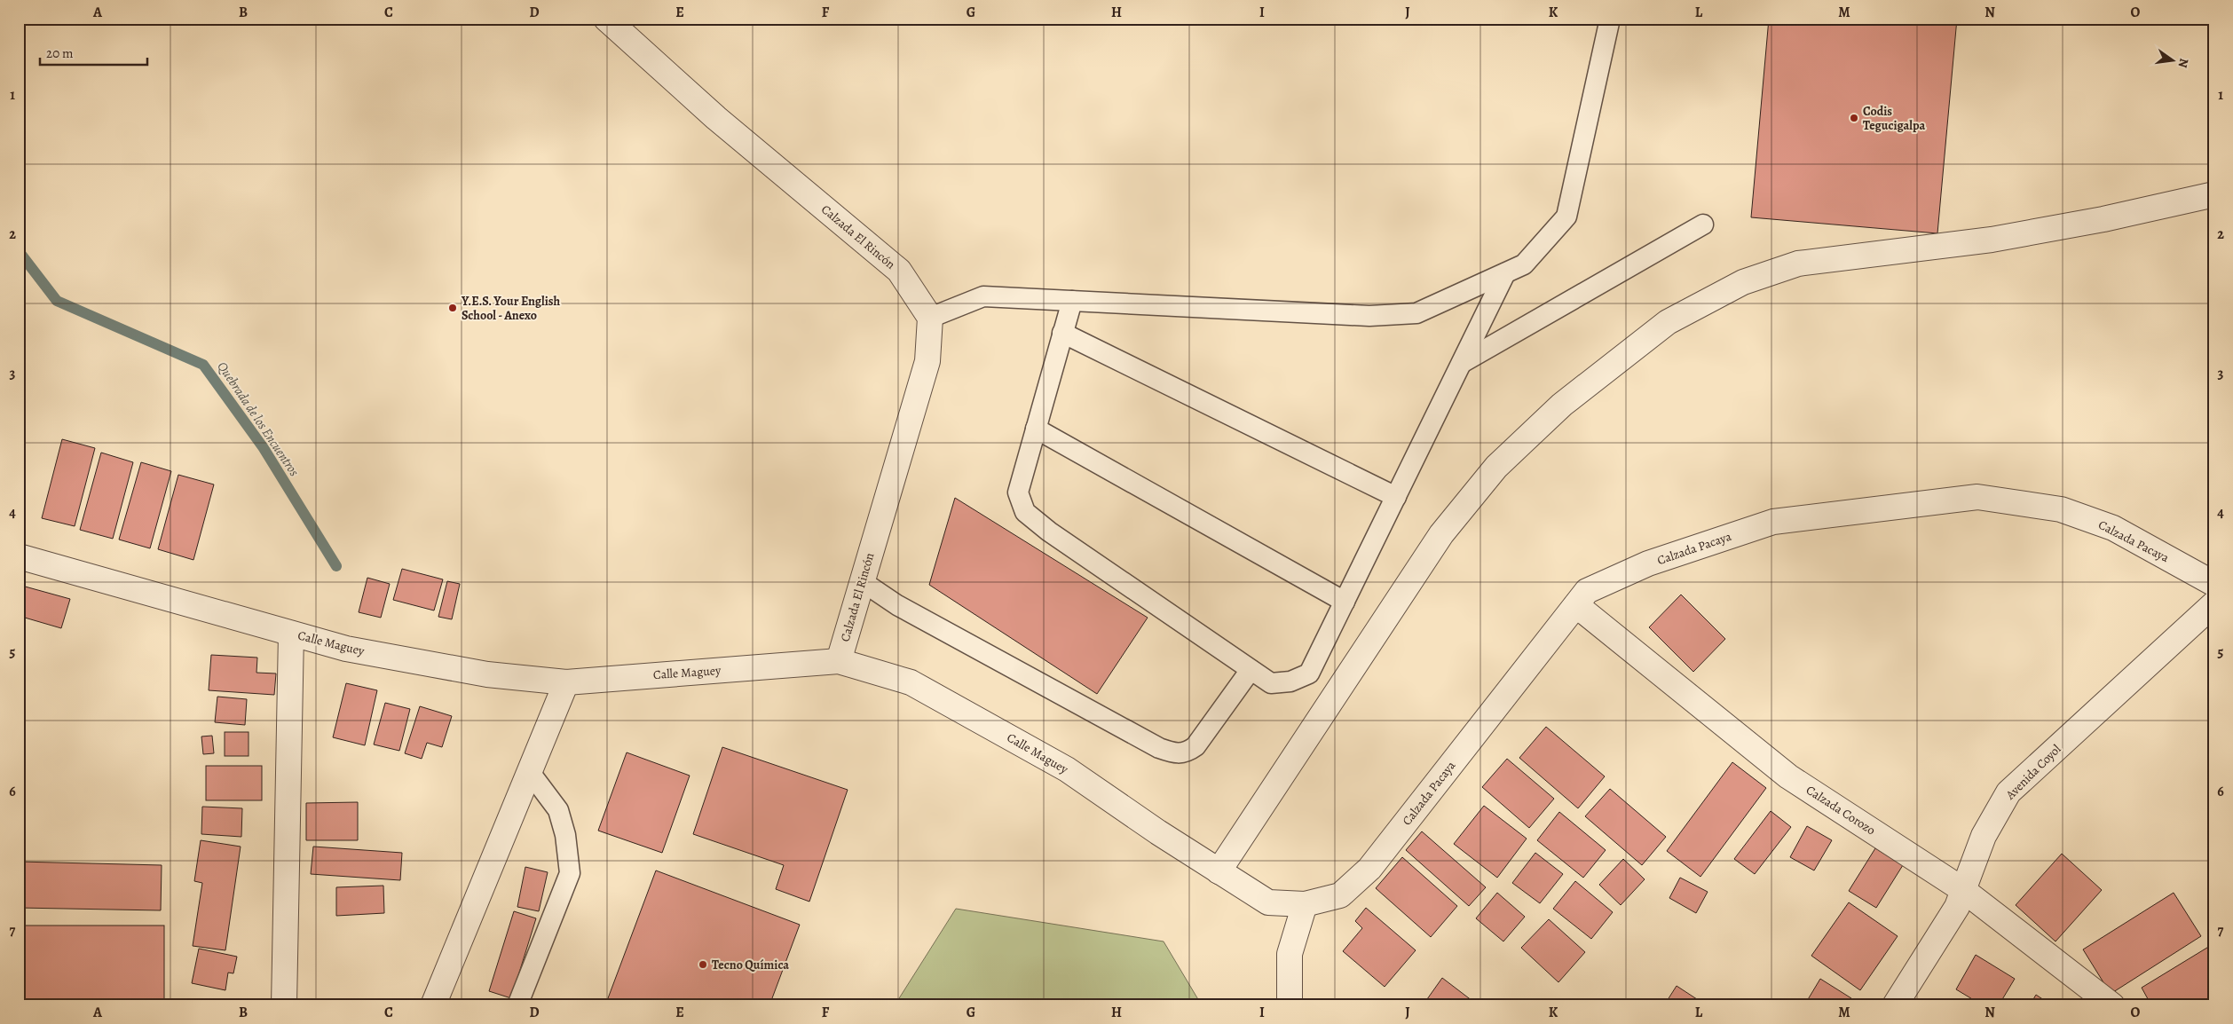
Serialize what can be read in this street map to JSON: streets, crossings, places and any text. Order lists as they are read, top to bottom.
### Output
{
  "streets": {
    "street": [
      "Calzada El Rincón",
      "Calzada Pacaya",
      "Calle Maguey",
      "Avenida Coyol",
      "Calzada Corozo"
    ]
  },
  "crossings": [
    ["Calzada El Rincón", "Calle Maguey"],
    ["Calzada Pacaya", "Calle Maguey"],
    ["Calzada Pacaya", "Calzada Corozo"],
    ["Avenida Coyol", "Calzada Corozo"]
  ],
  "water": ["Quebrada de los Encuentros"],
  "places": ["Codis Tegucigalpa", "Y.E.S. Your English School - Anexo", "Tecno Química"],
  "scale_bar": "20 m",
  "north": "right",
  "grid": {
    "columns": [
      "A",
      "B",
      "C",
      "D",
      "E",
      "F",
      "G",
      "H",
      "I",
      "J",
      "K",
      "L",
      "M",
      "N",
      "O"
    ],
    "rows": [
      "1",
      "2",
      "3",
      "4",
      "5",
      "6",
      "7"
    ]
  }
}
